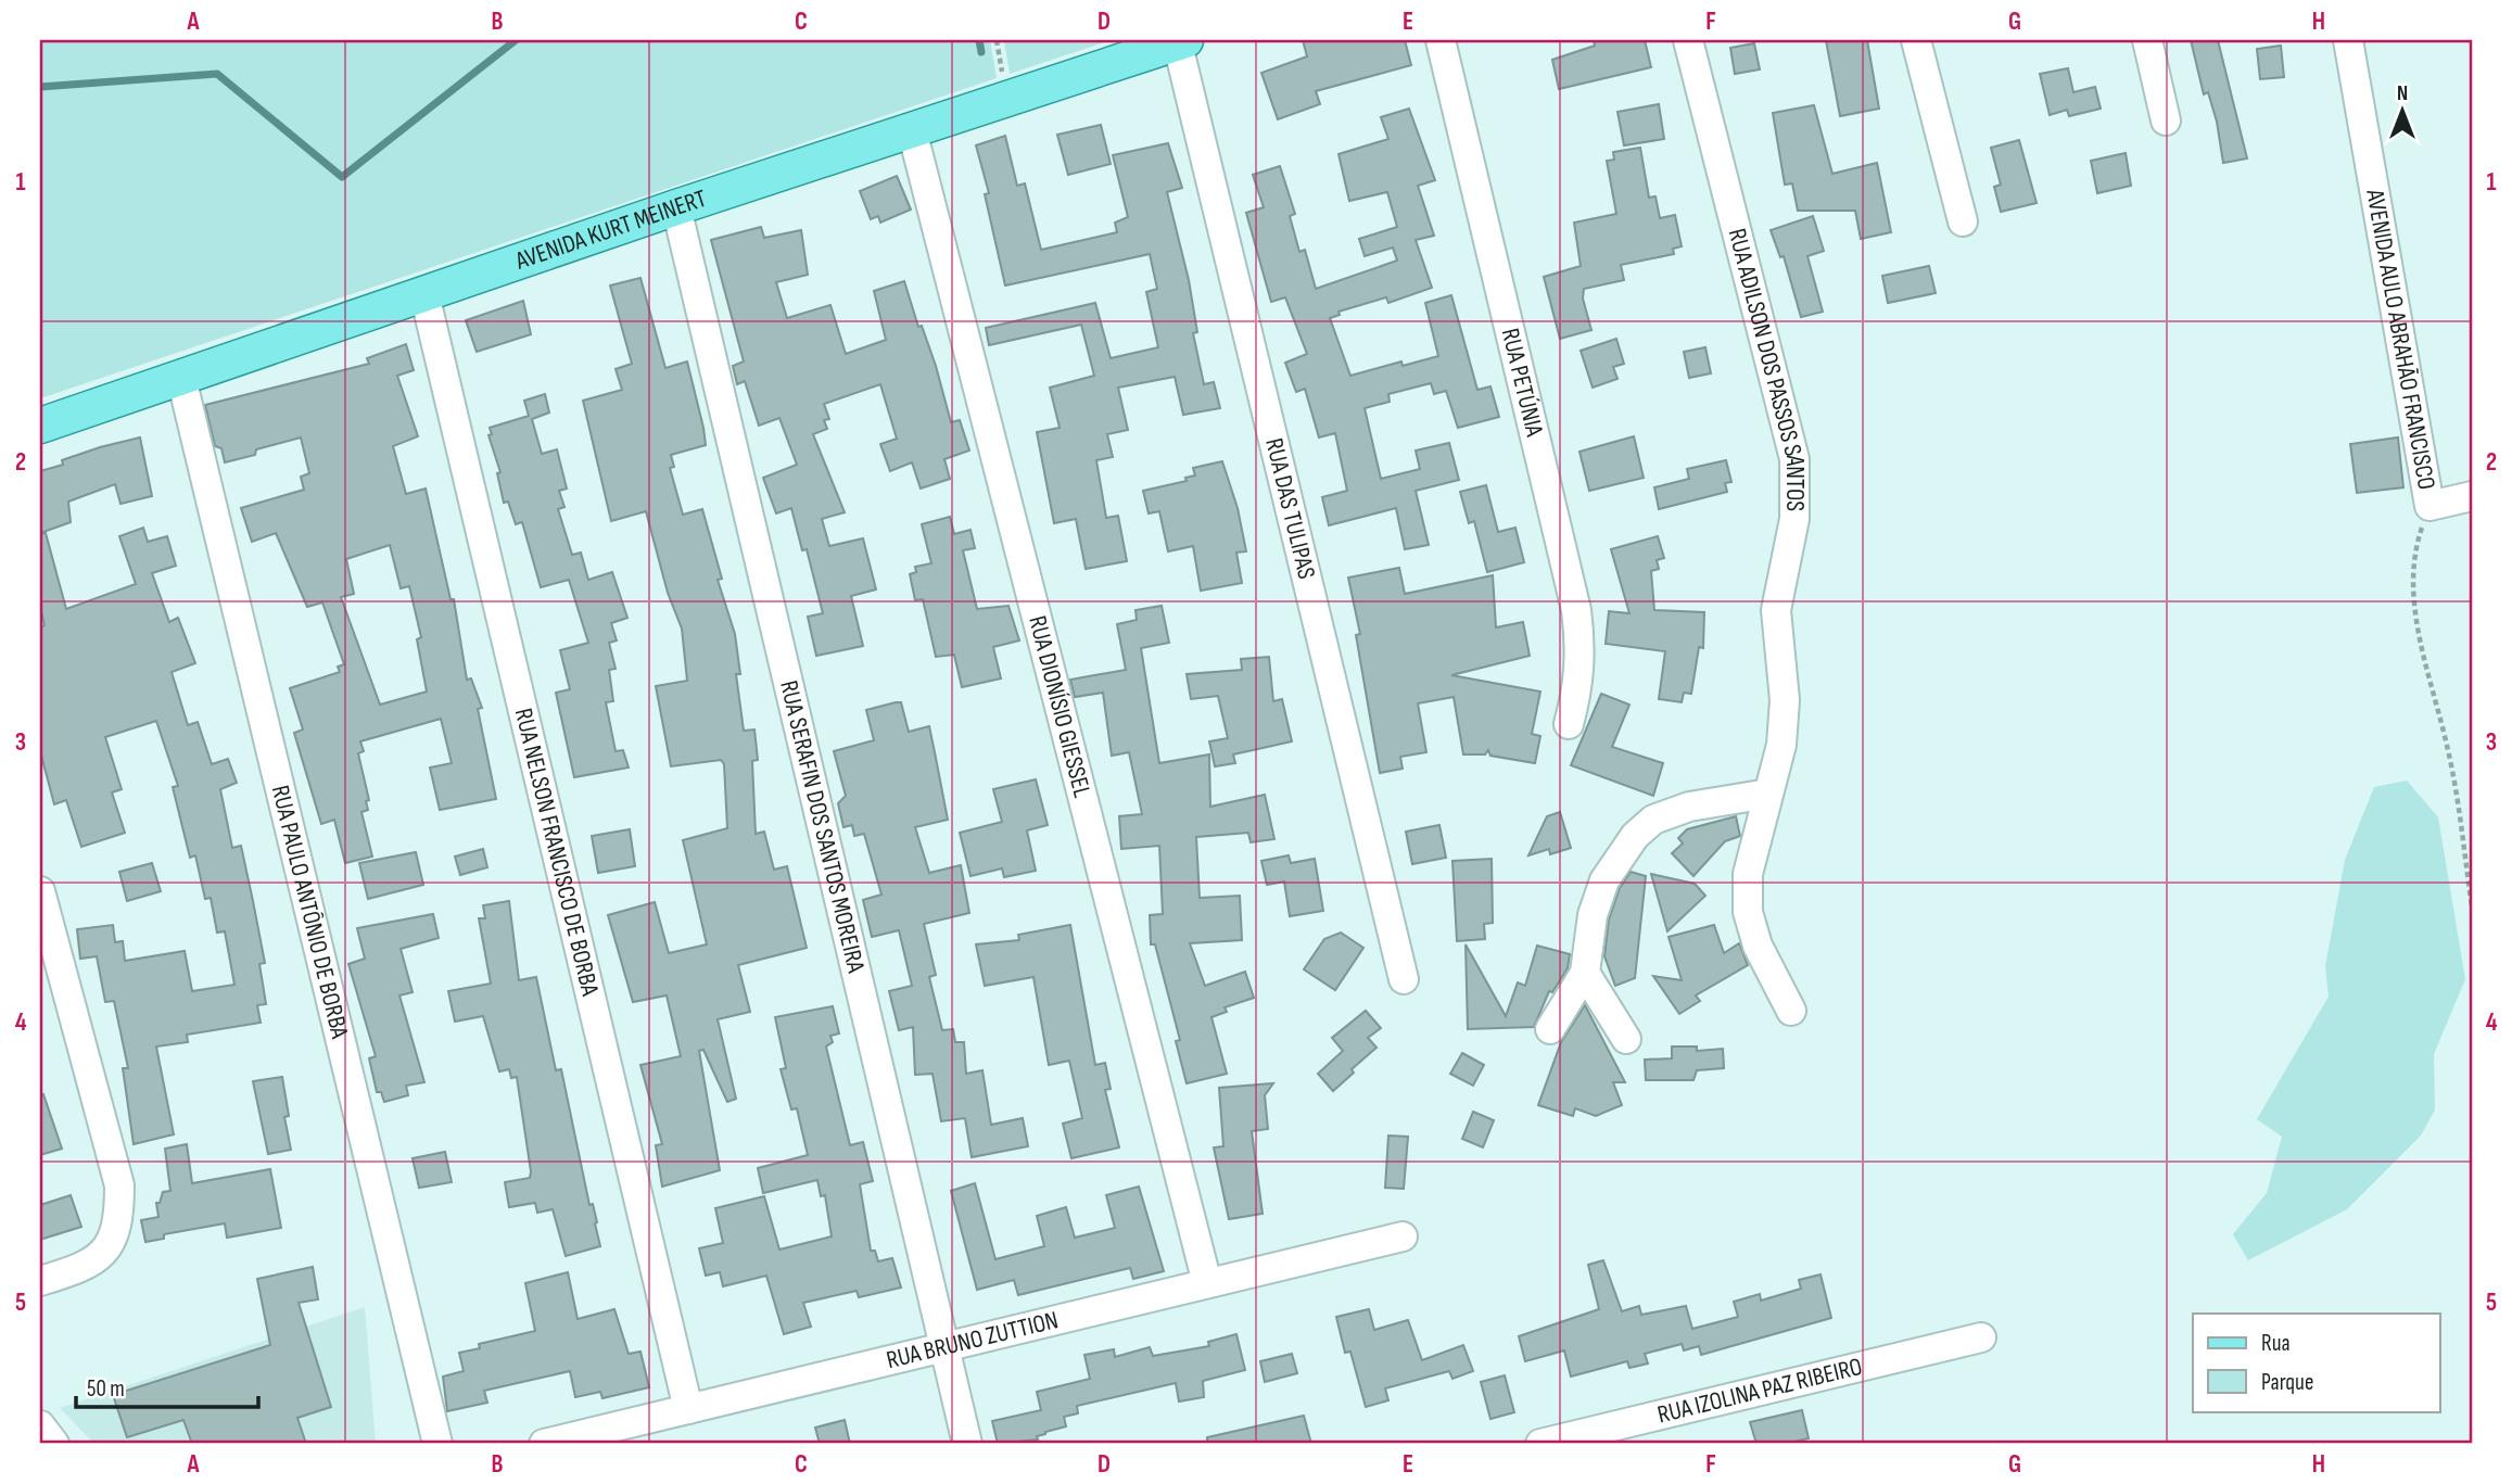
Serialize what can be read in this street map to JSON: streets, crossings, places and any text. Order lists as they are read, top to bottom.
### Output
{
  "streets": {
    "main road": ["AVENIDA KURT MEINERT"],
    "street": [
      "AVENIDA AULO ABRAHÃO FRANCISCO",
      "RUA ADILSON DOS PASSOS SANTOS",
      "RUA PETÚNIA",
      "RUA DAS TULIPAS",
      "RUA DIONÍSIO GIESSEL",
      "RUA SERAFIN DOS SANTOS MOREIRA",
      "RUA NELSON FRANCISCO DE BORBA",
      "RUA PAULO ANTÔNIO DE BORBA",
      "RUA BRUNO ZUTTION",
      "RUA IZOLINA PAZ RIBEIRO"
    ]
  },
  "crossings": [
    ["AVENIDA KURT MEINERT", "RUA DAS TULIPAS"],
    ["AVENIDA KURT MEINERT", "RUA DIONÍSIO GIESSEL"],
    ["AVENIDA KURT MEINERT", "RUA SERAFIN DOS SANTOS MOREIRA"],
    ["AVENIDA KURT MEINERT", "RUA NELSON FRANCISCO DE BORBA"],
    ["AVENIDA KURT MEINERT", "RUA PAULO ANTÔNIO DE BORBA"],
    ["RUA DIONÍSIO GIESSEL", "RUA BRUNO ZUTTION"],
    ["RUA SERAFIN DOS SANTOS MOREIRA", "RUA BRUNO ZUTTION"],
    ["RUA NELSON FRANCISCO DE BORBA", "RUA BRUNO ZUTTION"]
  ],
  "legend": ["Rua", "Parque"],
  "scale_bar": "50 m",
  "north": "top",
  "grid": {
    "columns": [
      "A",
      "B",
      "C",
      "D",
      "E",
      "F",
      "G",
      "H"
    ],
    "rows": [
      "1",
      "2",
      "3",
      "4",
      "5"
    ]
  }
}
